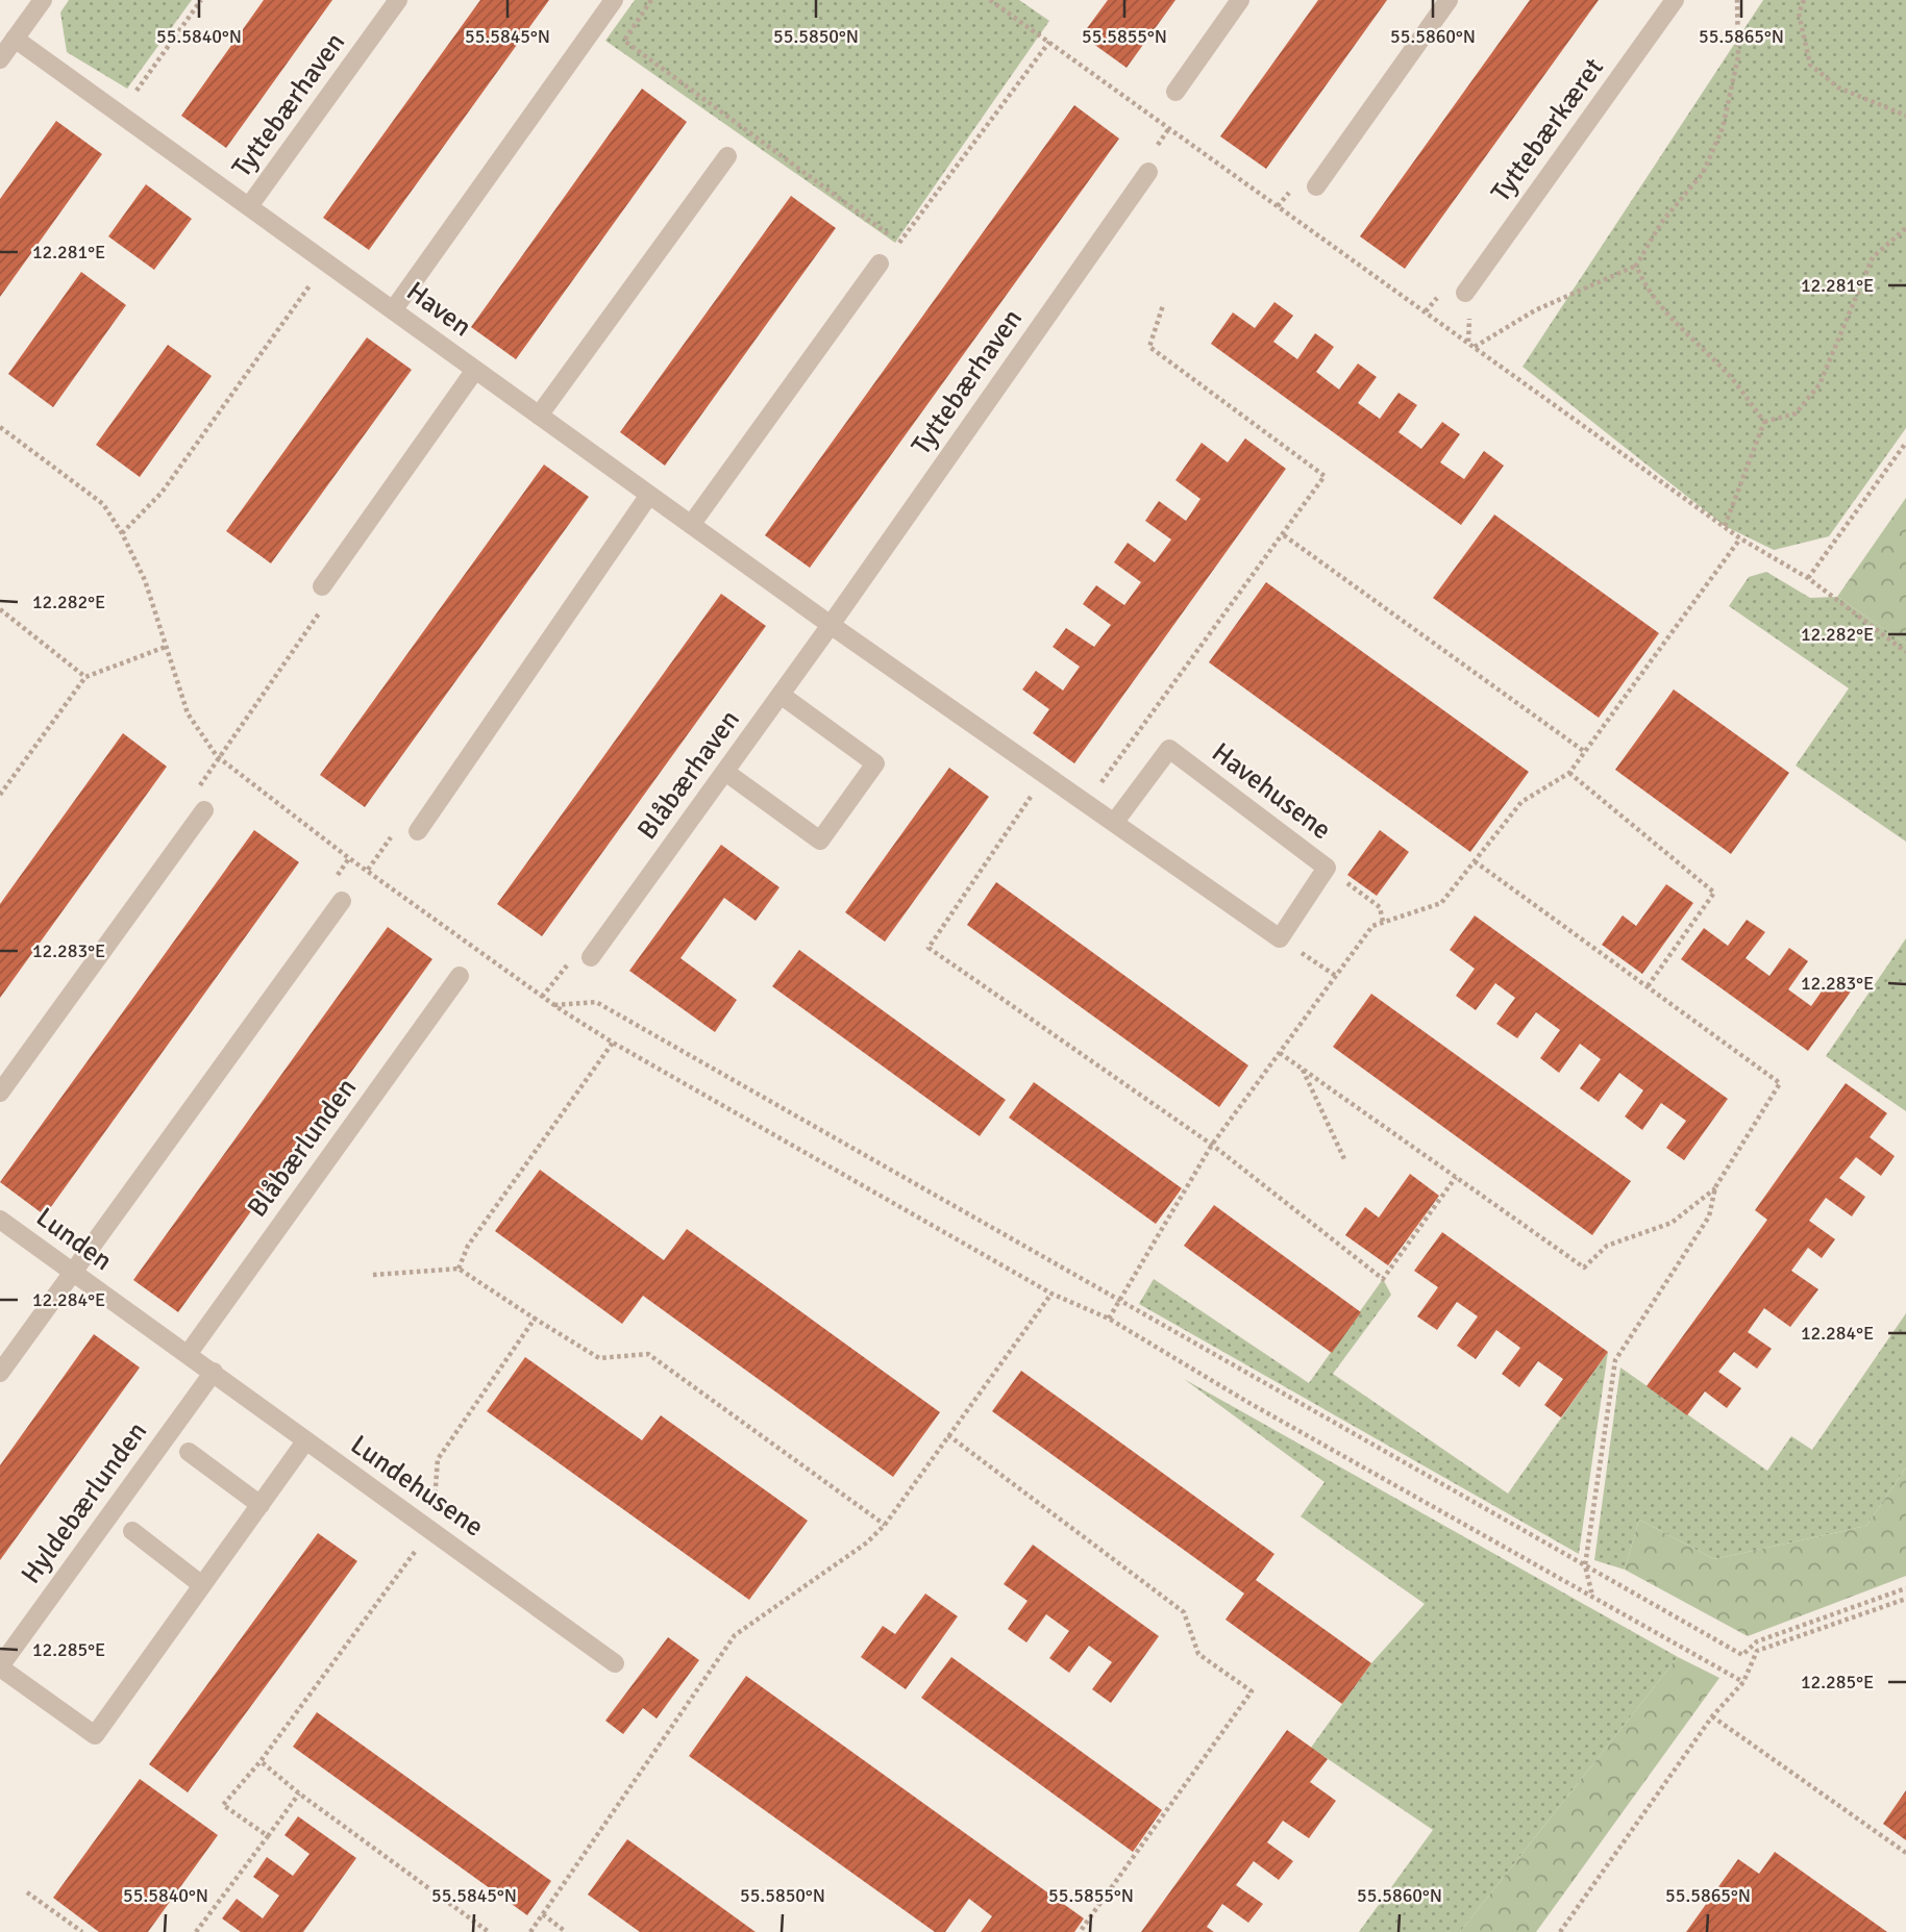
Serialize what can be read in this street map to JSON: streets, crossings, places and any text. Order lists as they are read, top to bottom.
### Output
{
  "streets": {
    "street": [
      "Tyttebærhaven",
      "Tyttebærkæret",
      "Haven",
      "Blåbærhaven",
      "Havehusene",
      "Blåbærlunden",
      "Lunden",
      "Lundehusene",
      "Hyldebærlunden"
    ]
  },
  "crossings": [
    ["Tyttebærhaven", "Haven"],
    ["Tyttebærhaven", "Blåbærhaven"],
    ["Haven", "Blåbærhaven"],
    ["Blåbærlunden", "Lunden"],
    ["Blåbærlunden", "Lundehusene"],
    ["Lunden", "Lundehusene"],
    ["Lundehusene", "Hyldebærlunden"]
  ],
  "coordinates": [
    "55.5840°N",
    "55.5845°N",
    "55.5850°N",
    "55.5855°N",
    "55.5860°N",
    "55.5865°N",
    "12.281°E",
    "12.282°E",
    "12.283°E",
    "12.284°E",
    "12.285°E"
  ]
}
